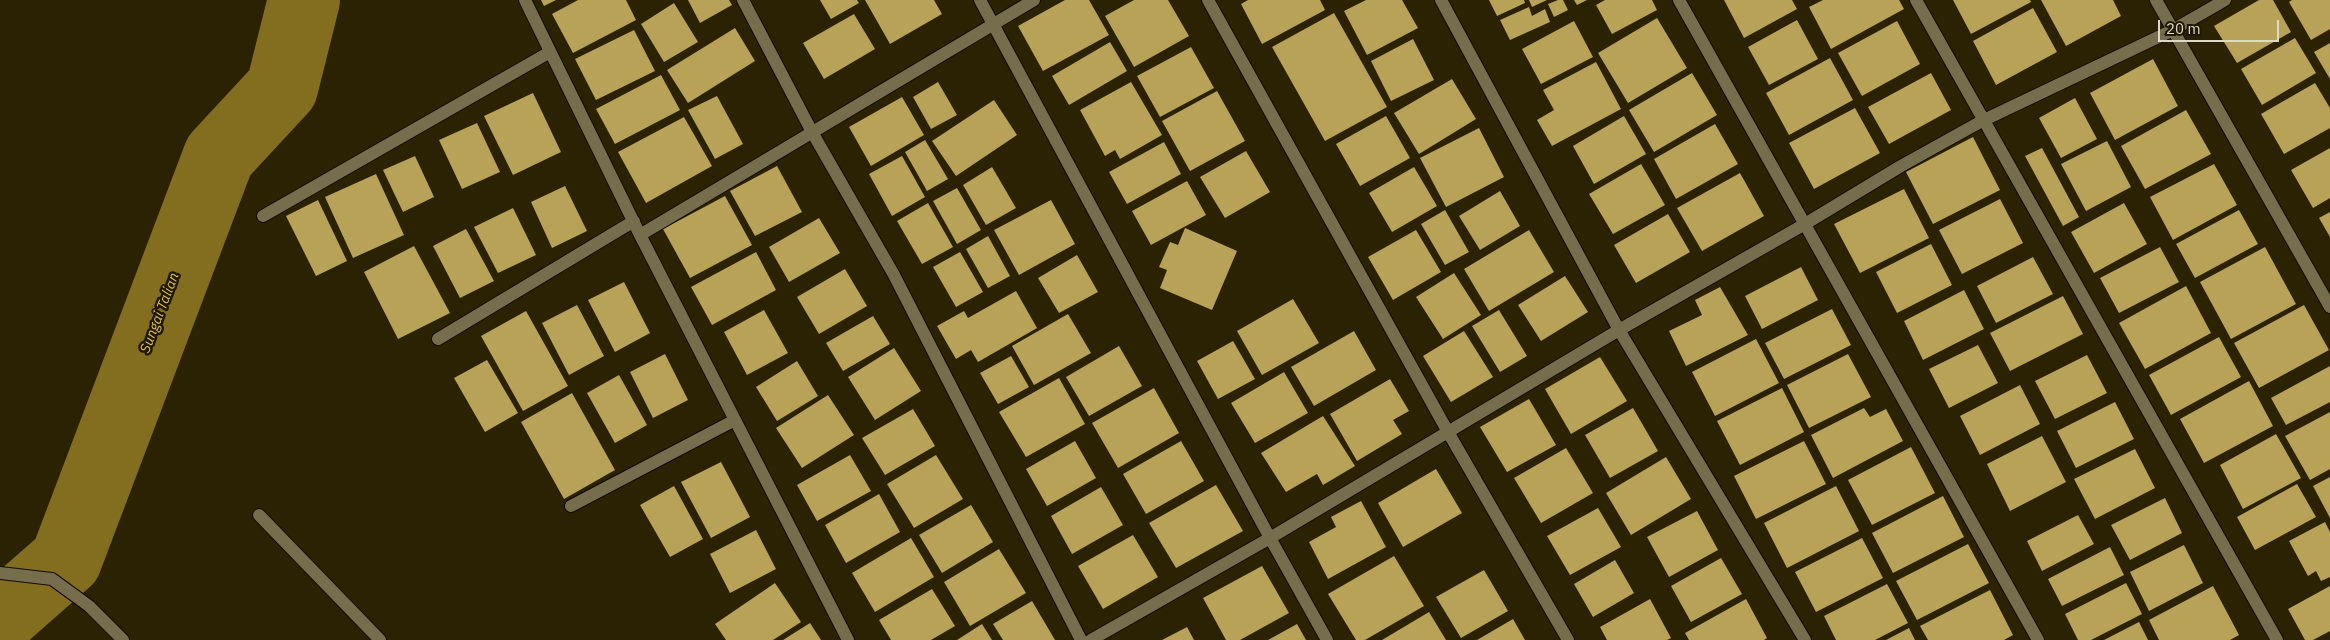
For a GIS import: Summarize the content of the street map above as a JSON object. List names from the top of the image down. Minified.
{"water":["Sungai Talian"],"scale_bar":"20 m"}
